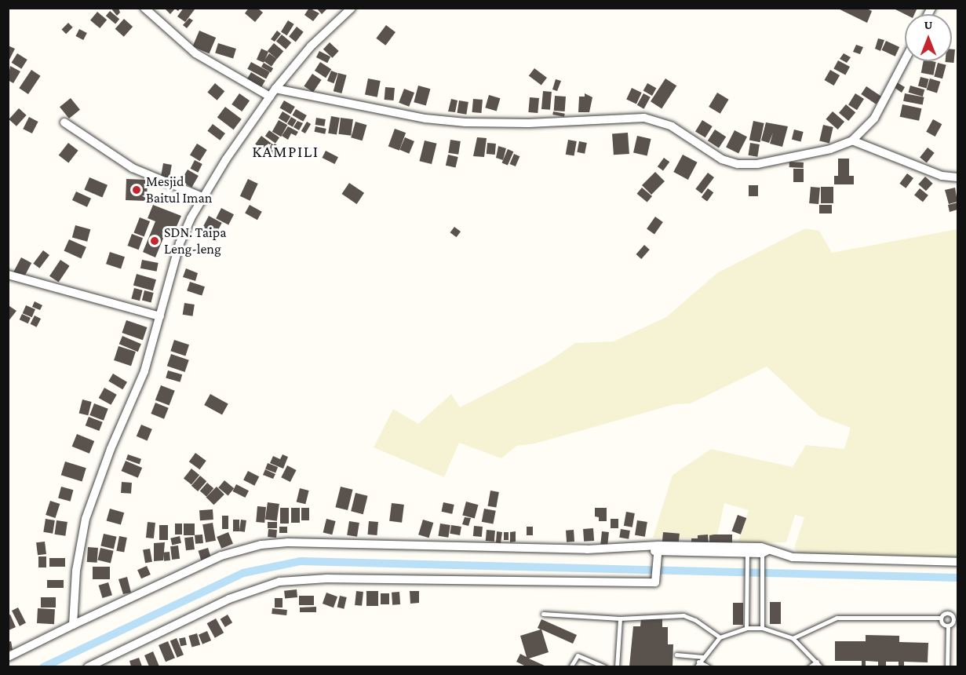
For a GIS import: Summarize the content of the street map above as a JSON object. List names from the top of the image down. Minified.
{"districts":["KAMPILI"],"places":["Mesjid Baitul Iman","SDN. Taipa Leng-leng"],"north":"top"}
